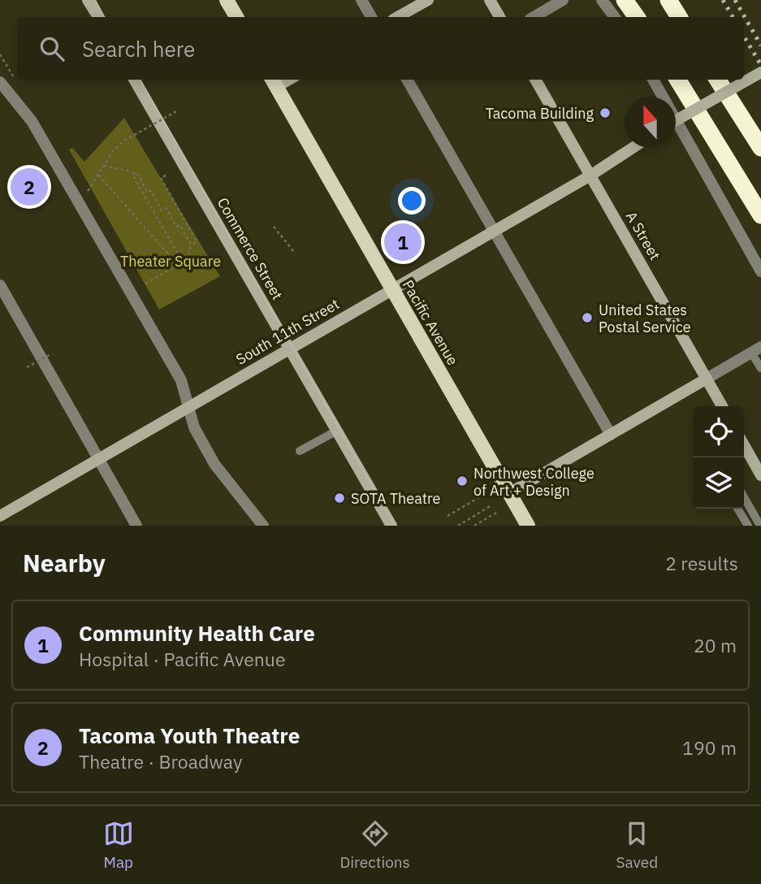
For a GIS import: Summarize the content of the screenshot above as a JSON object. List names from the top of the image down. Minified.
{"streets":{"main road":["A Street","Commerce Street","Pacific Avenue","South 11th Street"]},"crossings":[["A Street","South 11th Street"],["Commerce Street","South 11th Street"],["Pacific Avenue","South 11th Street"]],"parks":["Theater Square"],"places":["Tacoma Building","United States Postal Service","Northwest College of Art + Design","SOTA Theatre"],"north":"top","page":{"search":"Search here","pins":["2","1"],"heading":["Nearby","2 results"],"list":[{"mark":"1","name":"Community Health Care","note":"Hospital · Pacific Avenue","value":"20 m"},{"mark":"2","name":"Tacoma Youth Theatre","note":"Theatre · Broadway","value":"190 m"}],"nav":["Map","Directions","Saved"]}}
